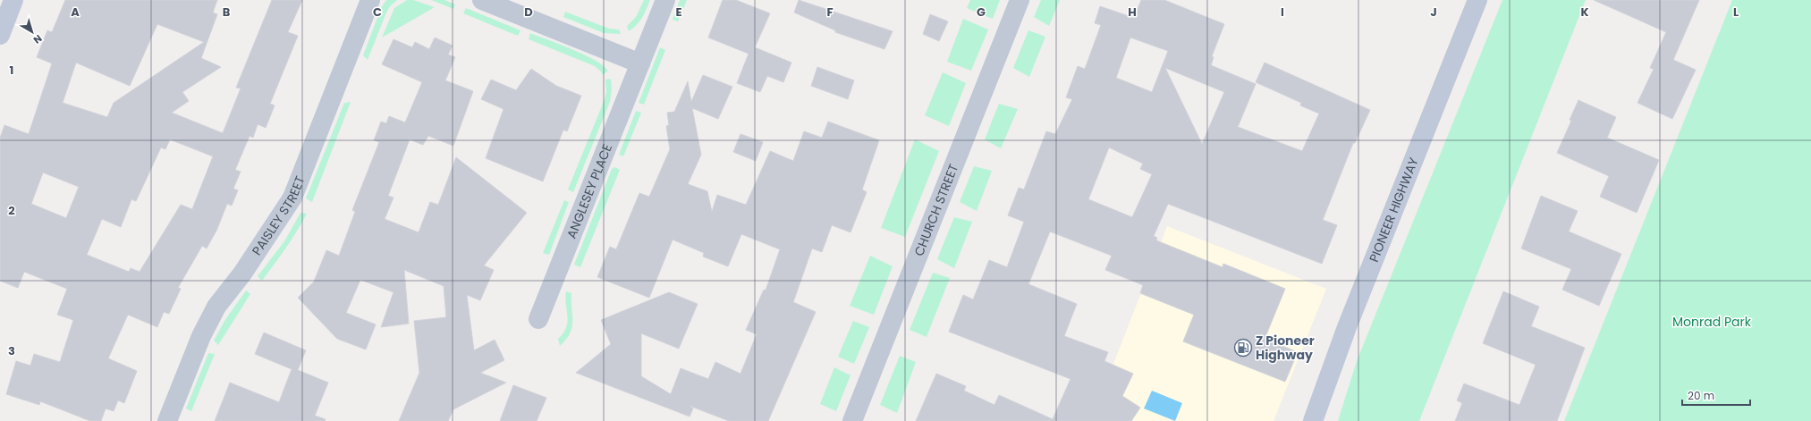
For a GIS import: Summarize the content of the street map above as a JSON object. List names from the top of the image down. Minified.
{"streets":{"main road":["PIONEER HIGHWAY"],"street":["ANGLESEY PLACE","CHURCH STREET","PAISLEY STREET"]},"parks":["Monrad Park"],"places":{"fuel station":["Z Pioneer Highway"]},"scale_bar":"20 m","north":"bottom right","grid":{"columns":["A","B","C","D","E","F","G","H","I","J","K","L"],"rows":["1","2","3"]}}
